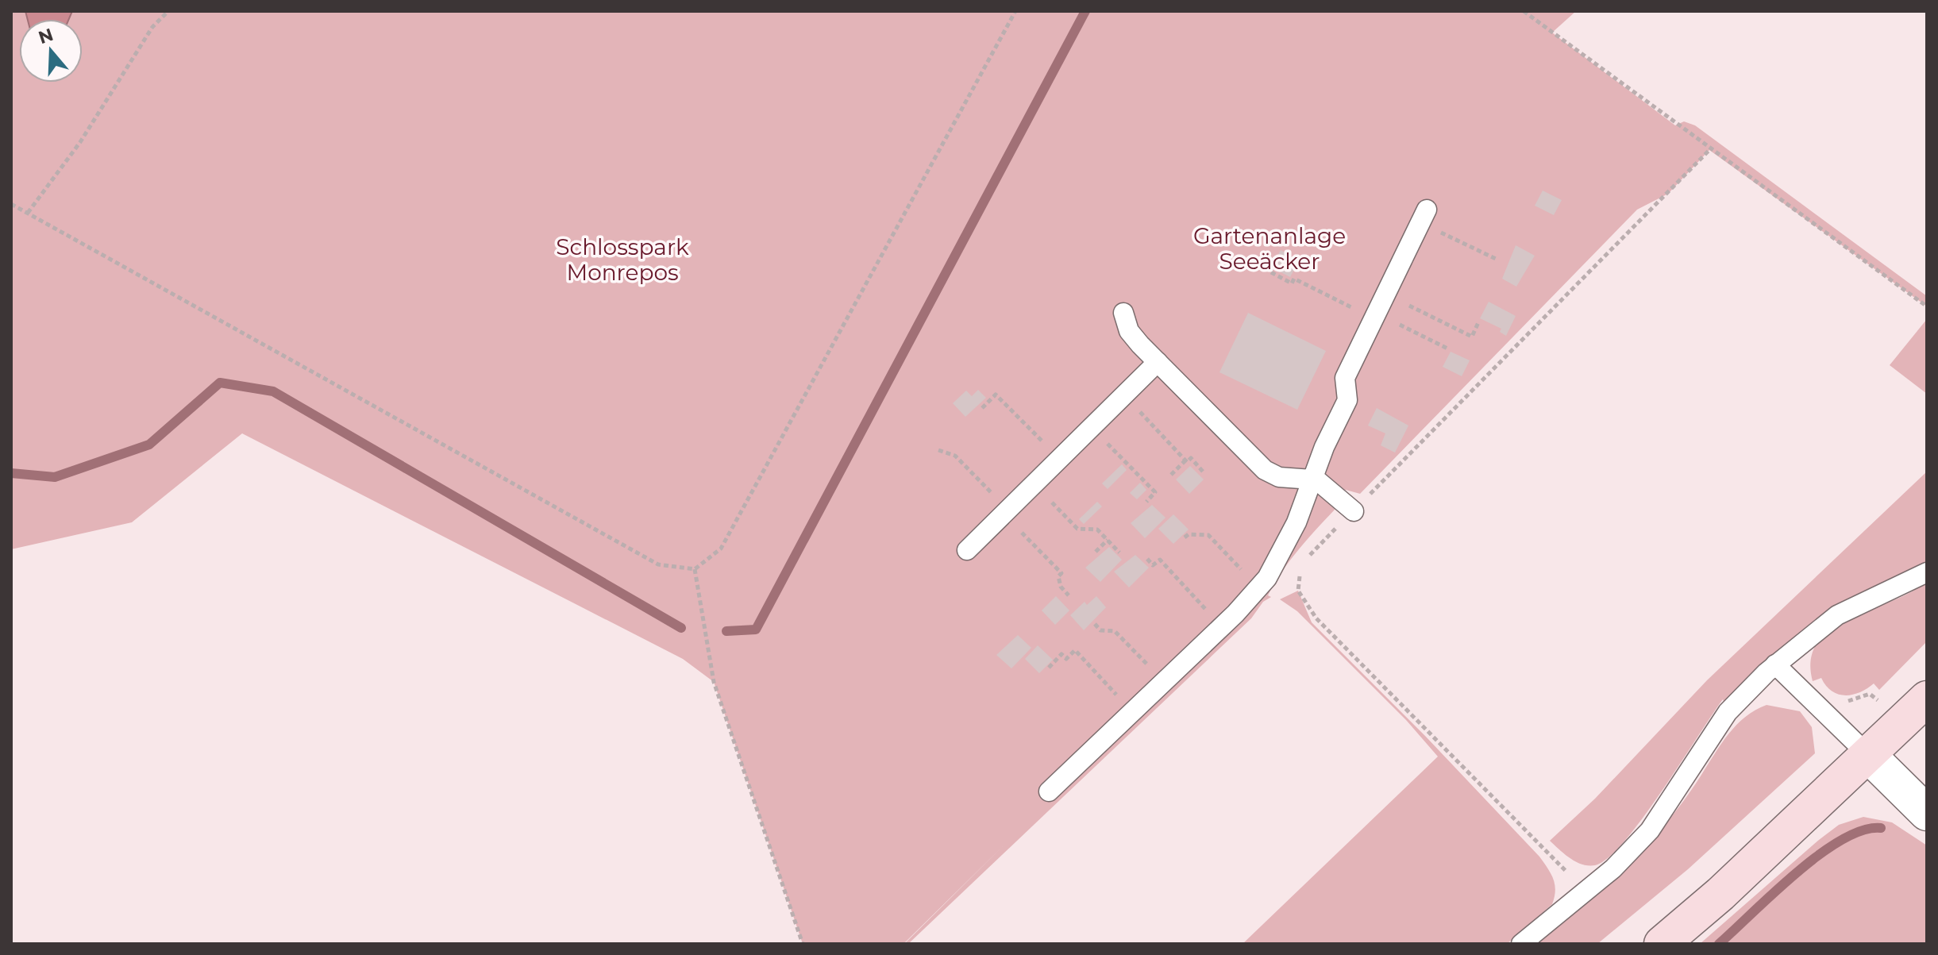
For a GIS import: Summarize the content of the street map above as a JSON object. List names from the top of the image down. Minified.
{"parks":["Gartenanlage Seeäcker","Schlosspark Monrepos"],"north":"top"}
